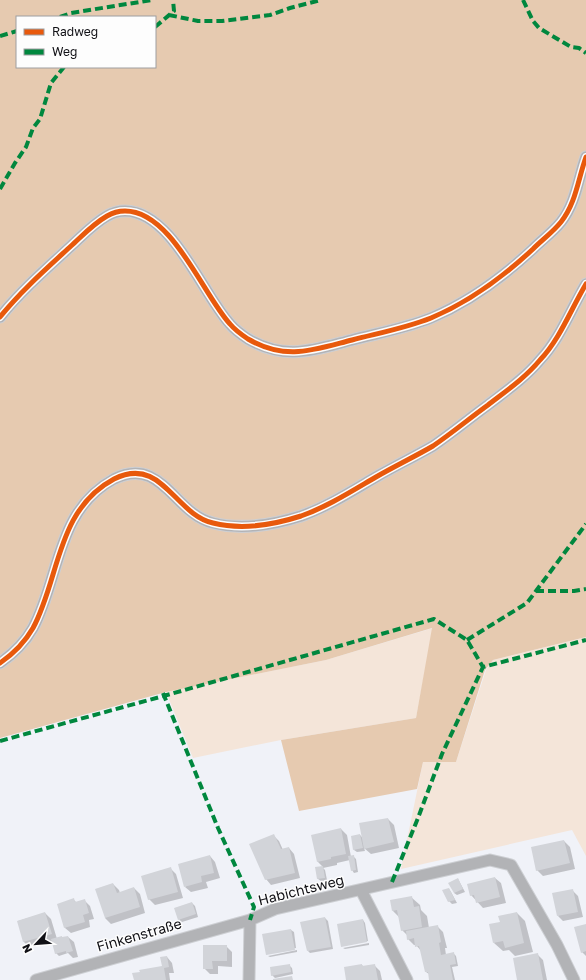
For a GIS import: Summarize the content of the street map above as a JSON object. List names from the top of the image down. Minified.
{"streets":{"street":["Habichtsweg","Finkenstraße"]},"crossings":[["Habichtsweg","Finkenstraße"]],"legend":["Radweg","Weg"],"north":"bottom left"}
